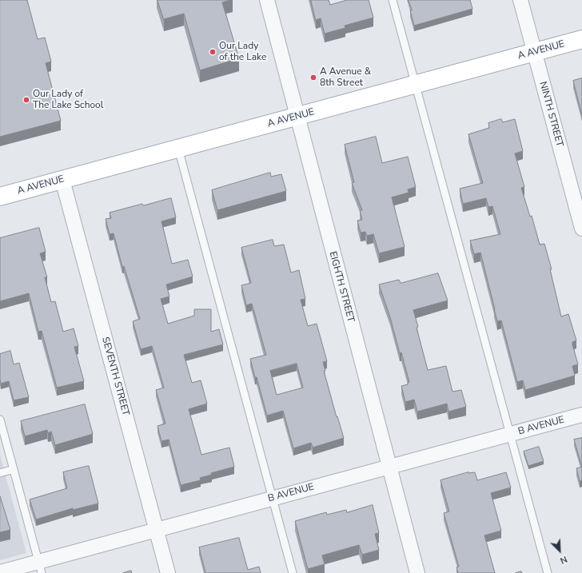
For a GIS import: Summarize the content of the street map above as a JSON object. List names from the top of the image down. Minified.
{"streets":{"main road":["A AVENUE"],"street":["NINTH STREET","EIGHTH STREET","SEVENTH STREET","B AVENUE"]},"crossings":[["A AVENUE","NINTH STREET"],["A AVENUE","EIGHTH STREET"],["A AVENUE","SEVENTH STREET"],["EIGHTH STREET","B AVENUE"],["SEVENTH STREET","B AVENUE"]],"places":["Our Lady of the Lake","A Avenue & 8th Street","Our Lady of The Lake School"],"north":"bottom right"}
